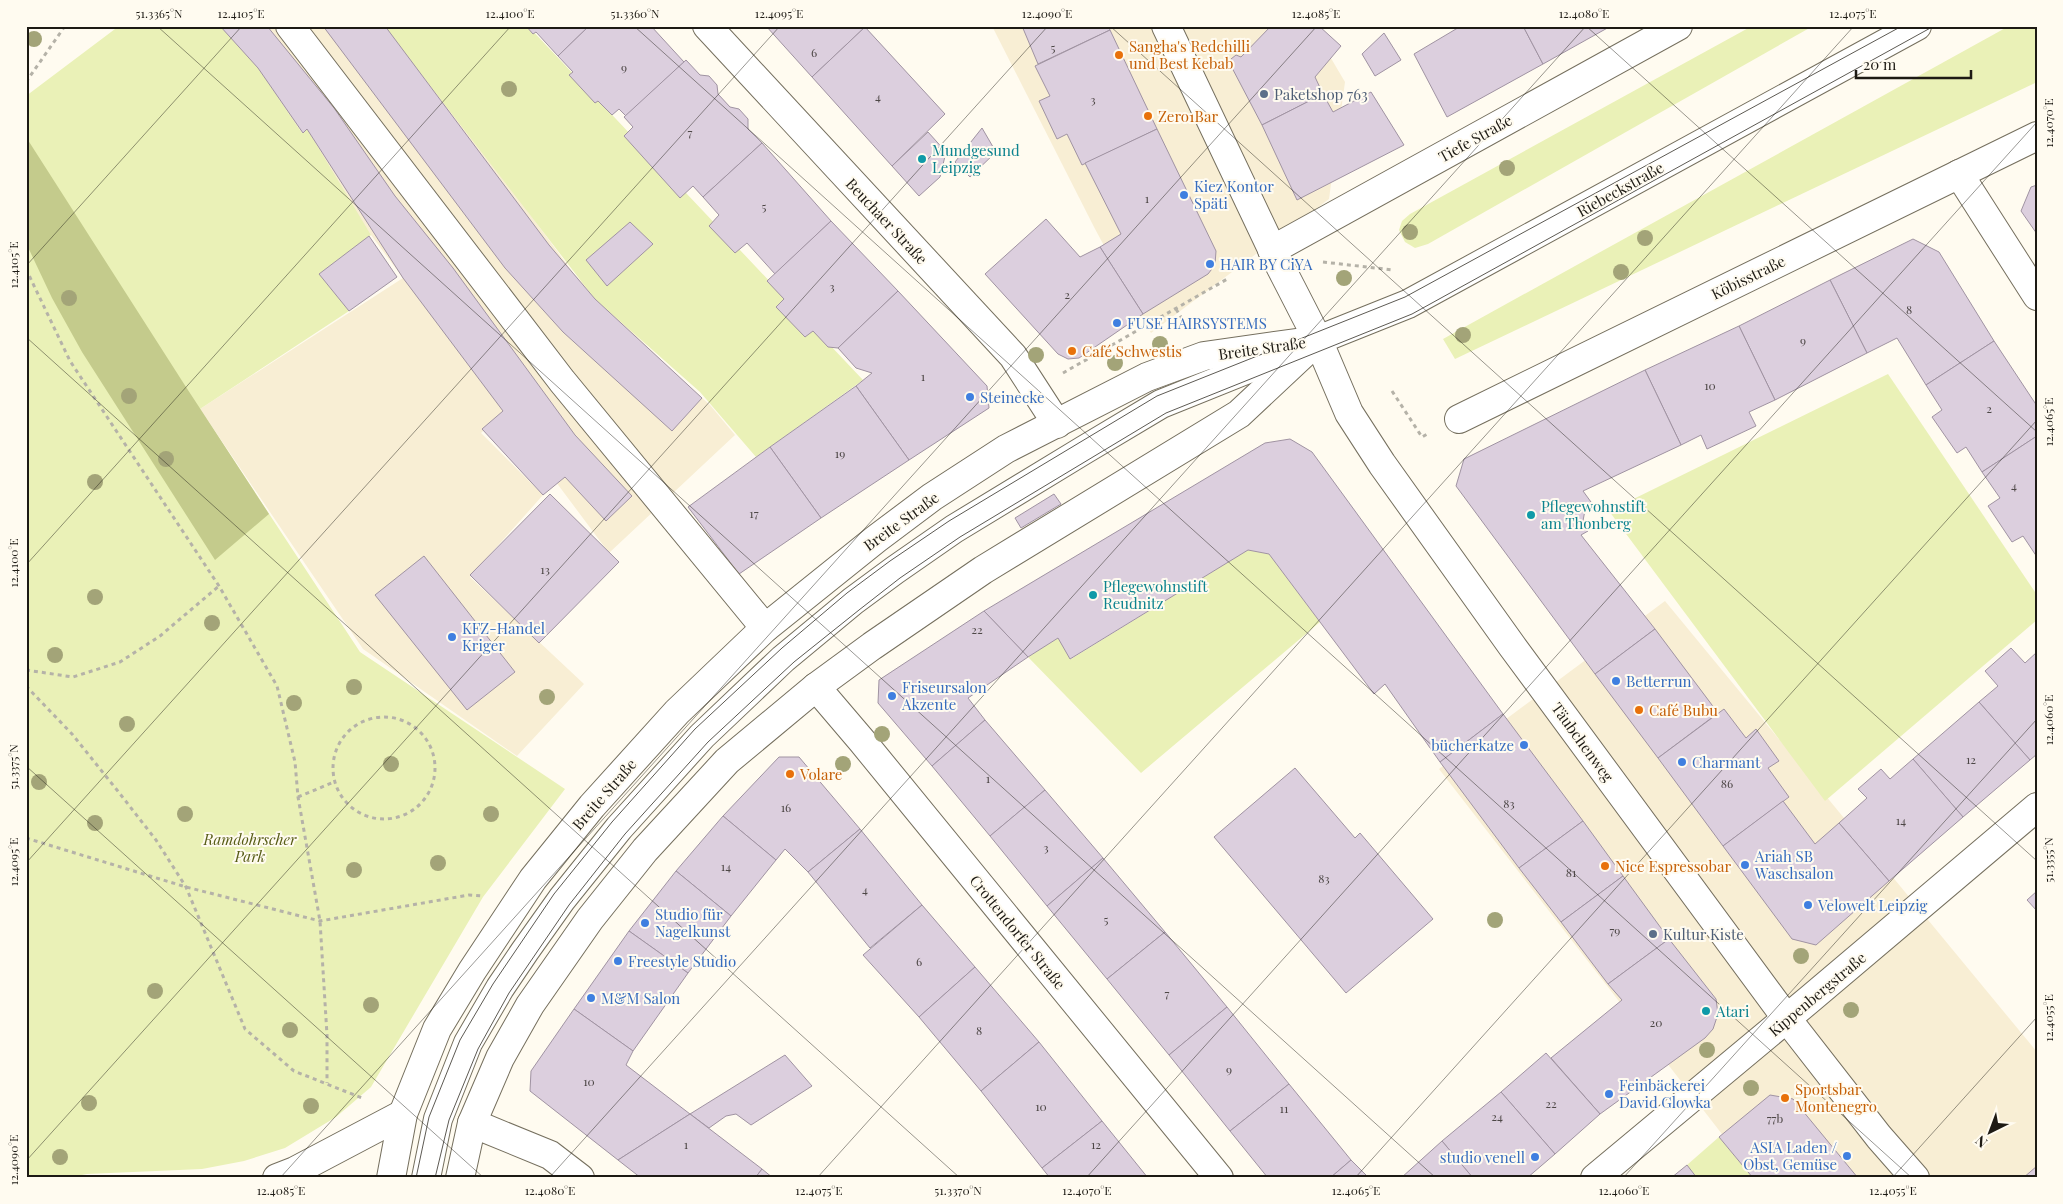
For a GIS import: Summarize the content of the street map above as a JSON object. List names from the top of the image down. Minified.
{"streets":{"street":["Tiefe Straße","Riebeckstraße","Beuchaer Straße","Köbisstraße","Breite Straße","Täubchenweg","Crottendorfer Straße","Kippenbergstraße"]},"crossings":[["Tiefe Straße","Täubchenweg"],["Riebeckstraße","Breite Straße"],["Riebeckstraße","Täubchenweg"],["Beuchaer Straße","Breite Straße"],["Breite Straße","Täubchenweg"],["Breite Straße","Crottendorfer Straße"],["Täubchenweg","Kippenbergstraße"]],"parks":["Ramdohrscher Park"],"places":["Sangha's Redchilli und Best Kebab","Paketshop 763","Zero1Bar","Mundgesund Leipzig","Kiez Kontor Späti","HAIR BY CiYA","FUSE HAIRSYSTEMS","Café Schwestis","Steinecke","Pflegewohnstift am Thonberg","Pflegewohnstift Reudnitz","KFZ-Handel Kriger","Betterrun","Friseursalon Akzente","Café Bubu","bücherkatze","Charmant","Volare","Ariah SB Waschsalon","Nice Espressobar","Velowelt Leipzig","Studio für Nagelkunst","Kultur Kiste","Freestyle Studio","M&M Salon","Atari","Feinbäckerei David Glowka","Sportsbar Montenegro","ASIA Laden / Obst, Gemüse","studio venell"],"house_numbers":["5","6","9","4","3","7","1","5","3","2","8","9","1","10","2","19","4","17","13","22","12","1","86","83","16","14","3","14","81","83","4","5","79","6","7","20","8","9","10","22","10","11","24","77b","1","12"],"scale_bar":"20 m","north":"bottom left","coordinates":["51.3365°N","12.4105°E","12.4100°E","51.3360°N","12.4095°E","12.4090°E","12.4085°E","12.4080°E","12.4075°E","12.4070°E","12.4065°E","12.4060°E","51.3375°N","51.3355°N","12.4055°E","51.3370°N"]}
